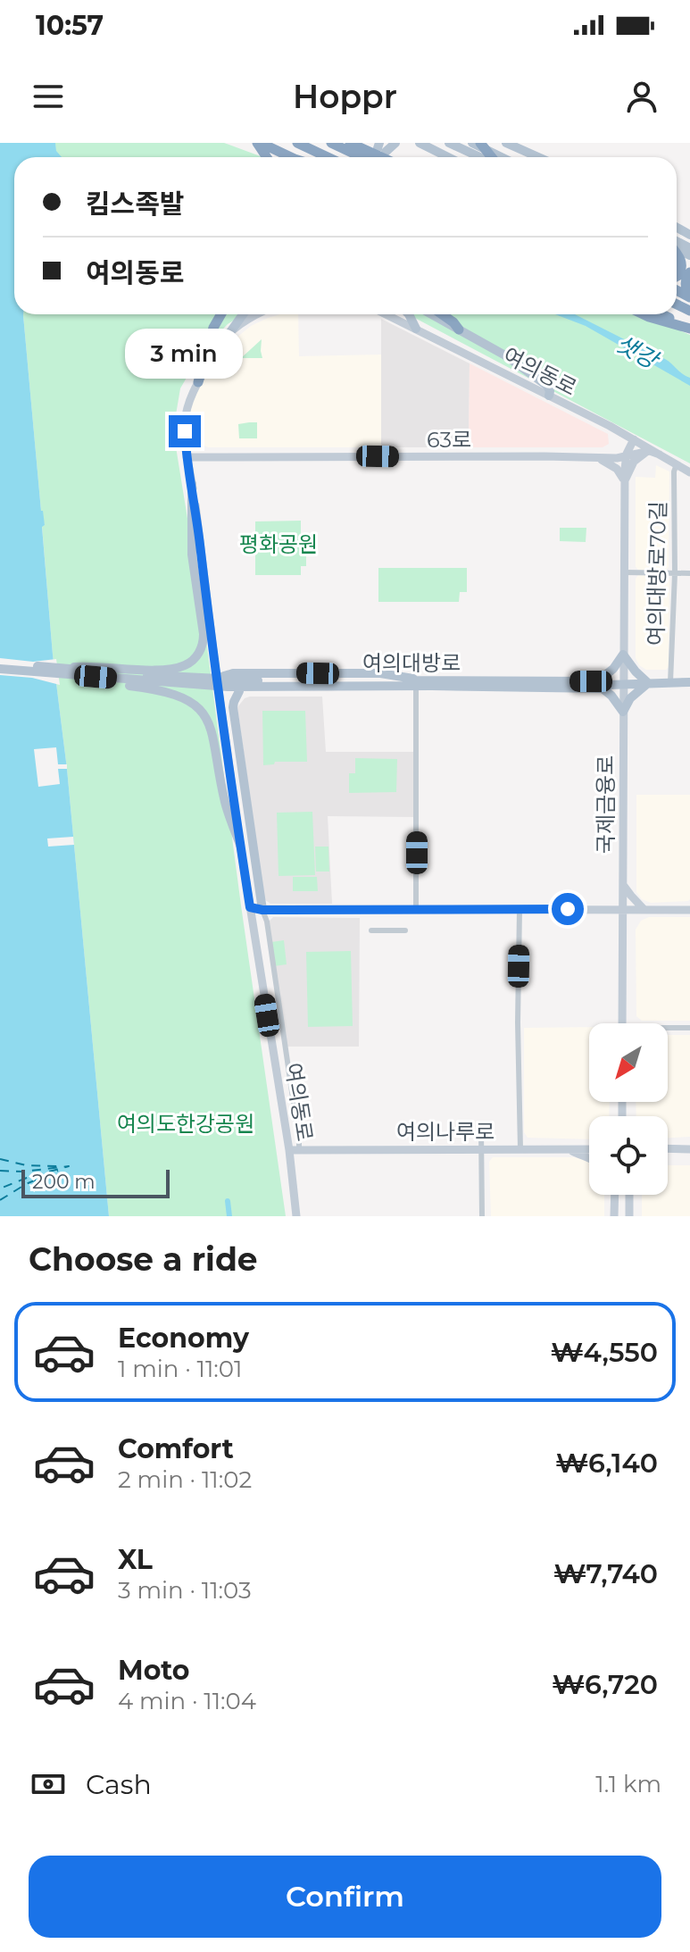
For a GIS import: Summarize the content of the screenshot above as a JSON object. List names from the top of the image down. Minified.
{"streets":{"main road":["여의대방로"],"street":["여의동로","63로","여의대방로70길","국제금융로","여의나루로"]},"crossings":[["여의동로","63로"],["여의동로","여의대방로70길"],["여의동로","국제금융로"],["여의동로","여의나루로"],["63로","국제금융로"],["여의대방로70길","여의대방로"],["여의대방로","국제금융로"]],"water":["샛강"],"parks":["평화공원","여의도한강공원"],"scale_bar":"200 m","north":"bottom left","page":{"status":"10:57","header":"Hoppr","banner":["킴스족발","여의동로"],"bubble":"3 min","scale":"200 m","heading":"Choose a ride","list":[{"name":"Economy","note":"1 min · 11:01","value":"₩4,550"},{"name":"Comfort","note":"2 min · 11:02","value":"₩6,140"},{"name":"XL","note":"3 min · 11:03","value":"₩7,740"},{"name":"Moto","note":"4 min · 11:04","value":"₩6,720"}],"pay":["Cash","1.1 km"],"buttons":"Confirm"}}
